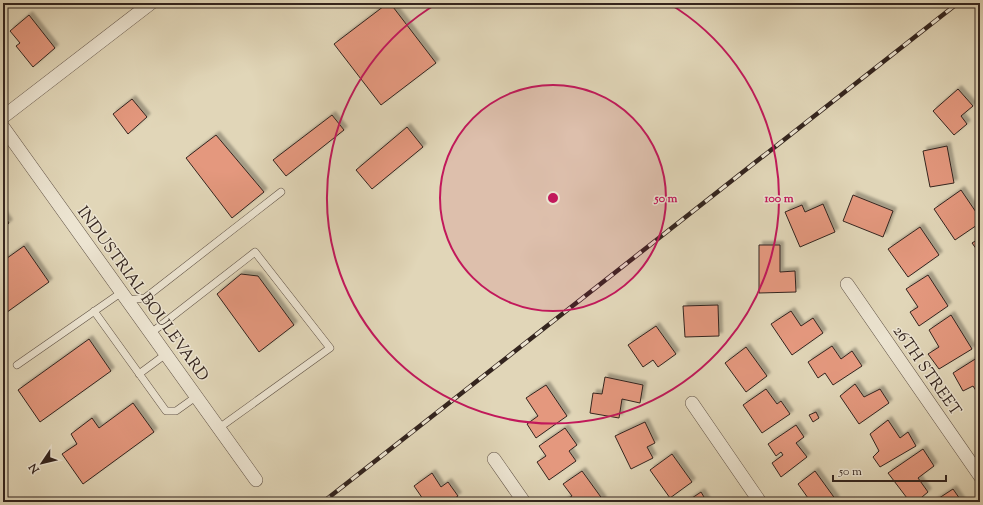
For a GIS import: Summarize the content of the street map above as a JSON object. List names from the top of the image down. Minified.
{"streets":{"street":["INDUSTRIAL BOULEVARD","26TH STREET"]},"scale_bar":"50 m","north":"bottom left","rings":["50 m","100 m"]}
